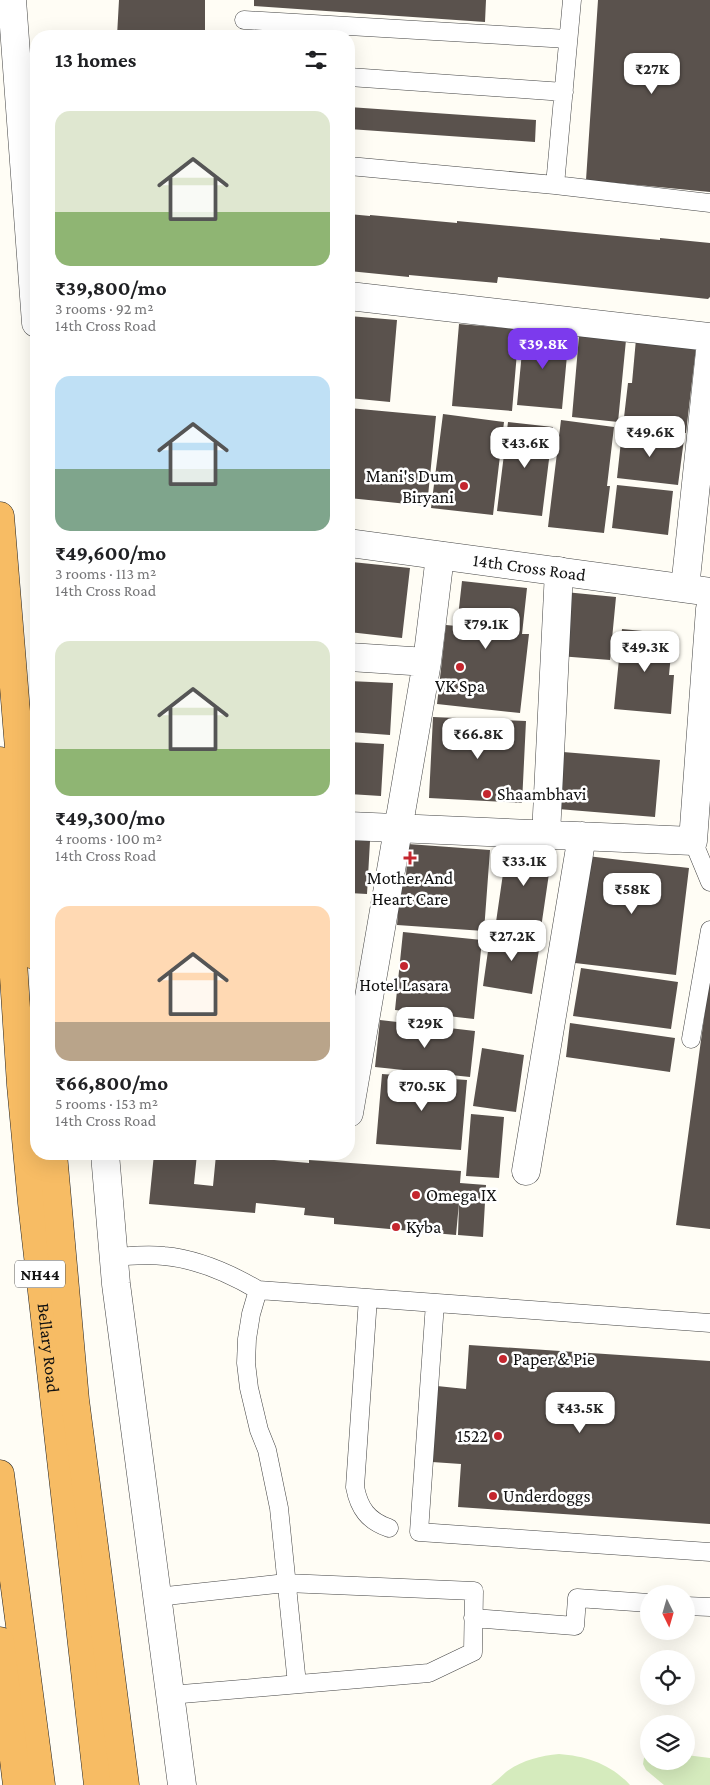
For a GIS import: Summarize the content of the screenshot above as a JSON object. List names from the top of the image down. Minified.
{"streets":{"highway":["NH44","Bellary Road"],"street":["14th Cross Road"]},"places":{"other":["Mani's Dum Biryani","VK Spa","Shaambhavi","Hotel Lasara","Omega IX","Kyba","Paper & Pie","1522","Underdoggs"],"health":["Mother And Heart Care"]},"north":"bottom","page":{"heading":"13 homes","price":["₹27K","₹39.8K","₹49.6K","₹43.6K","₹79.1K","₹49.3K","₹66.8K","₹33.1K","₹58K","₹27.2K","₹29K","₹70.5K","₹43.5K"],"list":[{"name":"₹39,800/mo","note":"3 rooms · 92 m² · 14th Cross Road"},{"name":"₹49,600/mo","note":"3 rooms · 113 m² · 14th Cross Road"},{"name":"₹49,300/mo","note":"4 rooms · 100 m² · 14th Cross Road"},{"name":"₹66,800/mo","note":"5 rooms · 153 m² · 14th Cross Road"}]}}
